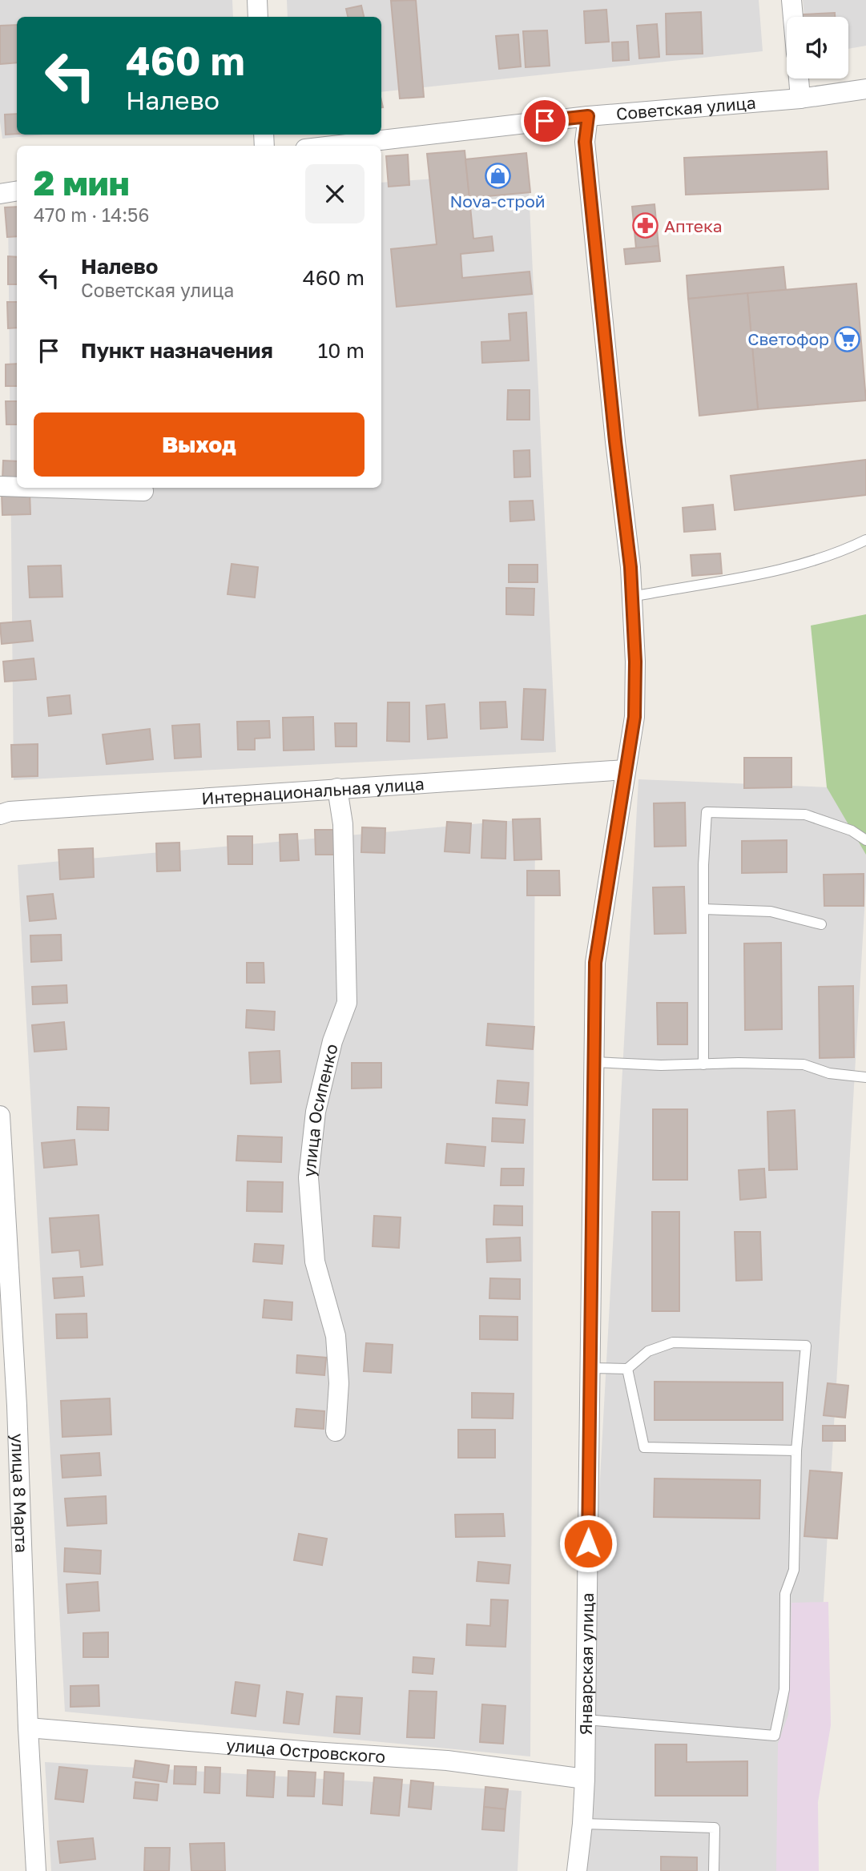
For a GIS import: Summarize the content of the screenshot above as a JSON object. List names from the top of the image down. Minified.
{"streets":{"street":["Советская улица","Интернациональная улица","улица Осипенко","улица 8 Марта","Январская улица","улица Островского"]},"crossings":[["Советская улица","Январская улица"],["Интернациональная улица","улица Осипенко"],["Интернациональная улица","Январская улица"],["улица 8 Марта","улица Островского"],["Январская улица","улица Островского"]],"places":{"shop":["Nova-строй"],"pharmacy":["Аптека"],"supermarket":["Светофор"]},"page":{"turn":["460 m","Налево"],"heading":["2 мин","470 m · 14:56"],"list":[{"name":"Налево","note":"Советская улица","value":"460 m"},{"name":"Пункт назначения","value":"10 m"}],"buttons":"Выход"}}
